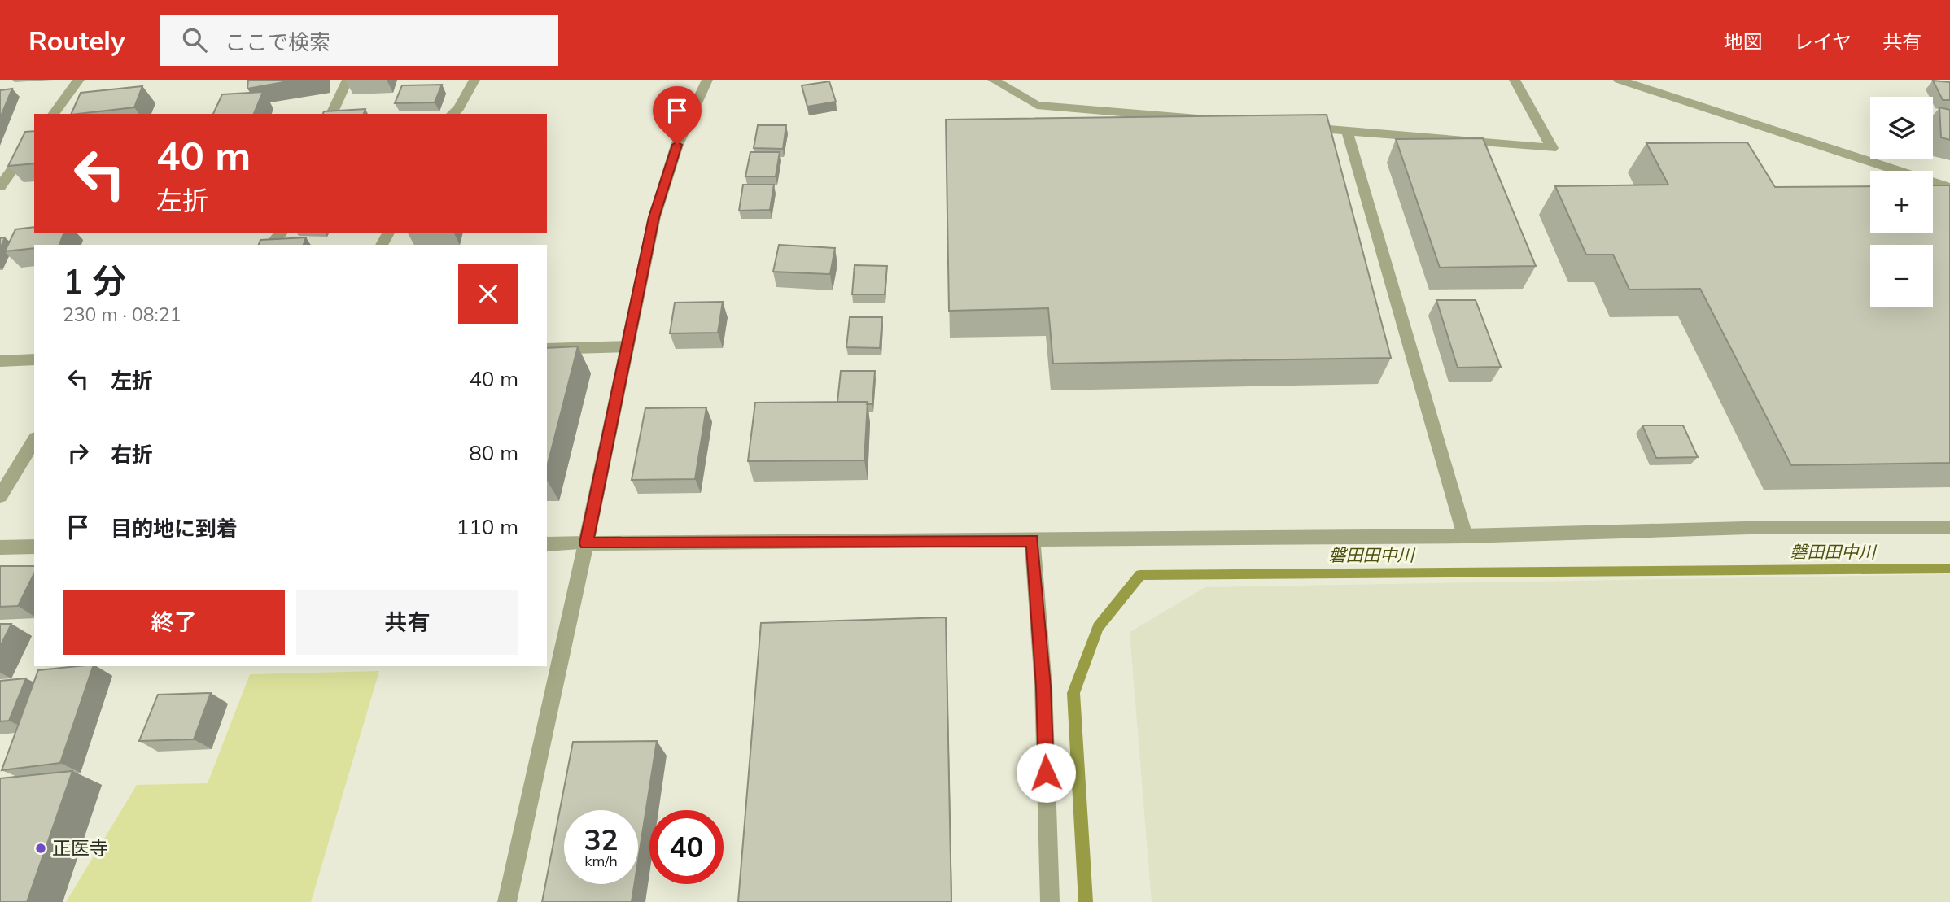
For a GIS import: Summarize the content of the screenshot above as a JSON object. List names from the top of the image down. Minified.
{"water":["磐田田中川"],"places":["正医寺"],"page":{"header":"Routely","search":"ここで検索","nav":["地図","レイヤ","共有"],"map_buttons":["+","−"],"turn":["40 m","左折"],"heading":["1 分","230 m · 08:21"],"list":[{"name":"左折","value":"40 m"},{"name":"右折","value":"80 m"},{"name":"目的地に到着","value":"110 m"}],"buttons":["終了","共有"],"speed":"32 km/h","limit":"40"}}
